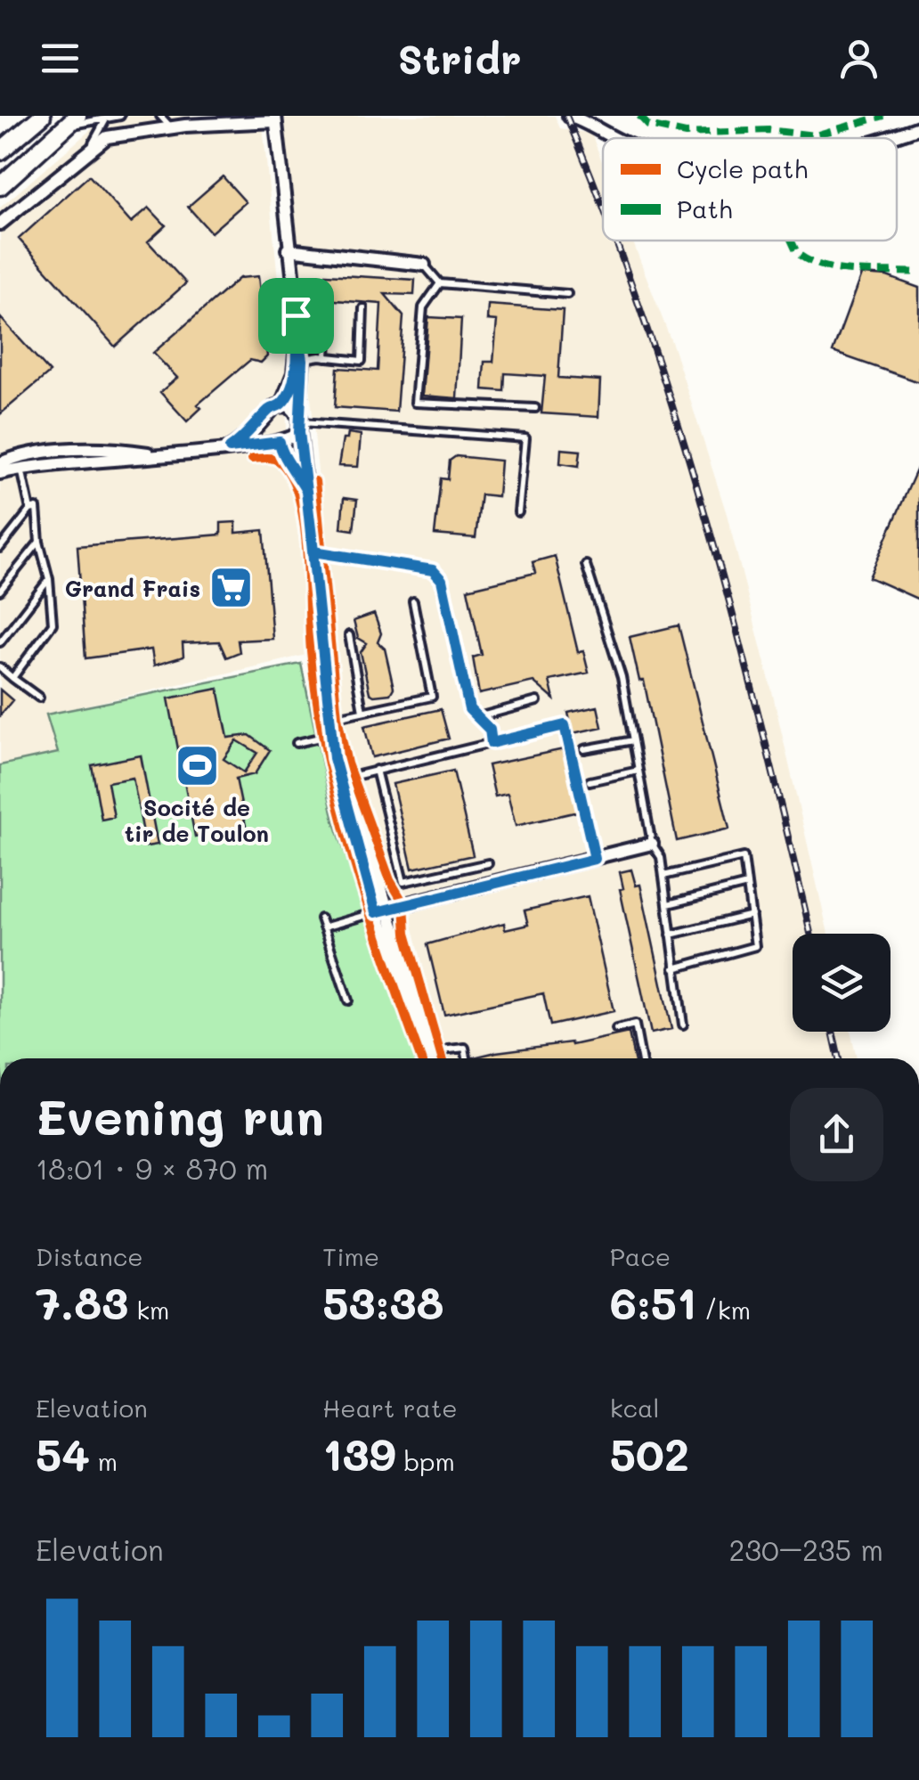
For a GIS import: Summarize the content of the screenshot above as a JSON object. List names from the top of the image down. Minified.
{"places":{"supermarket":["Grand Frais"],"sports":["Socité de tir de Toulon"]},"legend":["Cycle path","Path"],"page":{"header":"Stridr","heading":["Evening run","18:01 · 9 × 870 m"],"stats":[["Distance","7.83 km"],["Time","53:38"],["Pace","6:51 /km"],["Elevation","54 m"],["Heart rate","139 bpm"],["kcal","502"]],"chart":["Elevation","230–235 m"]}}
